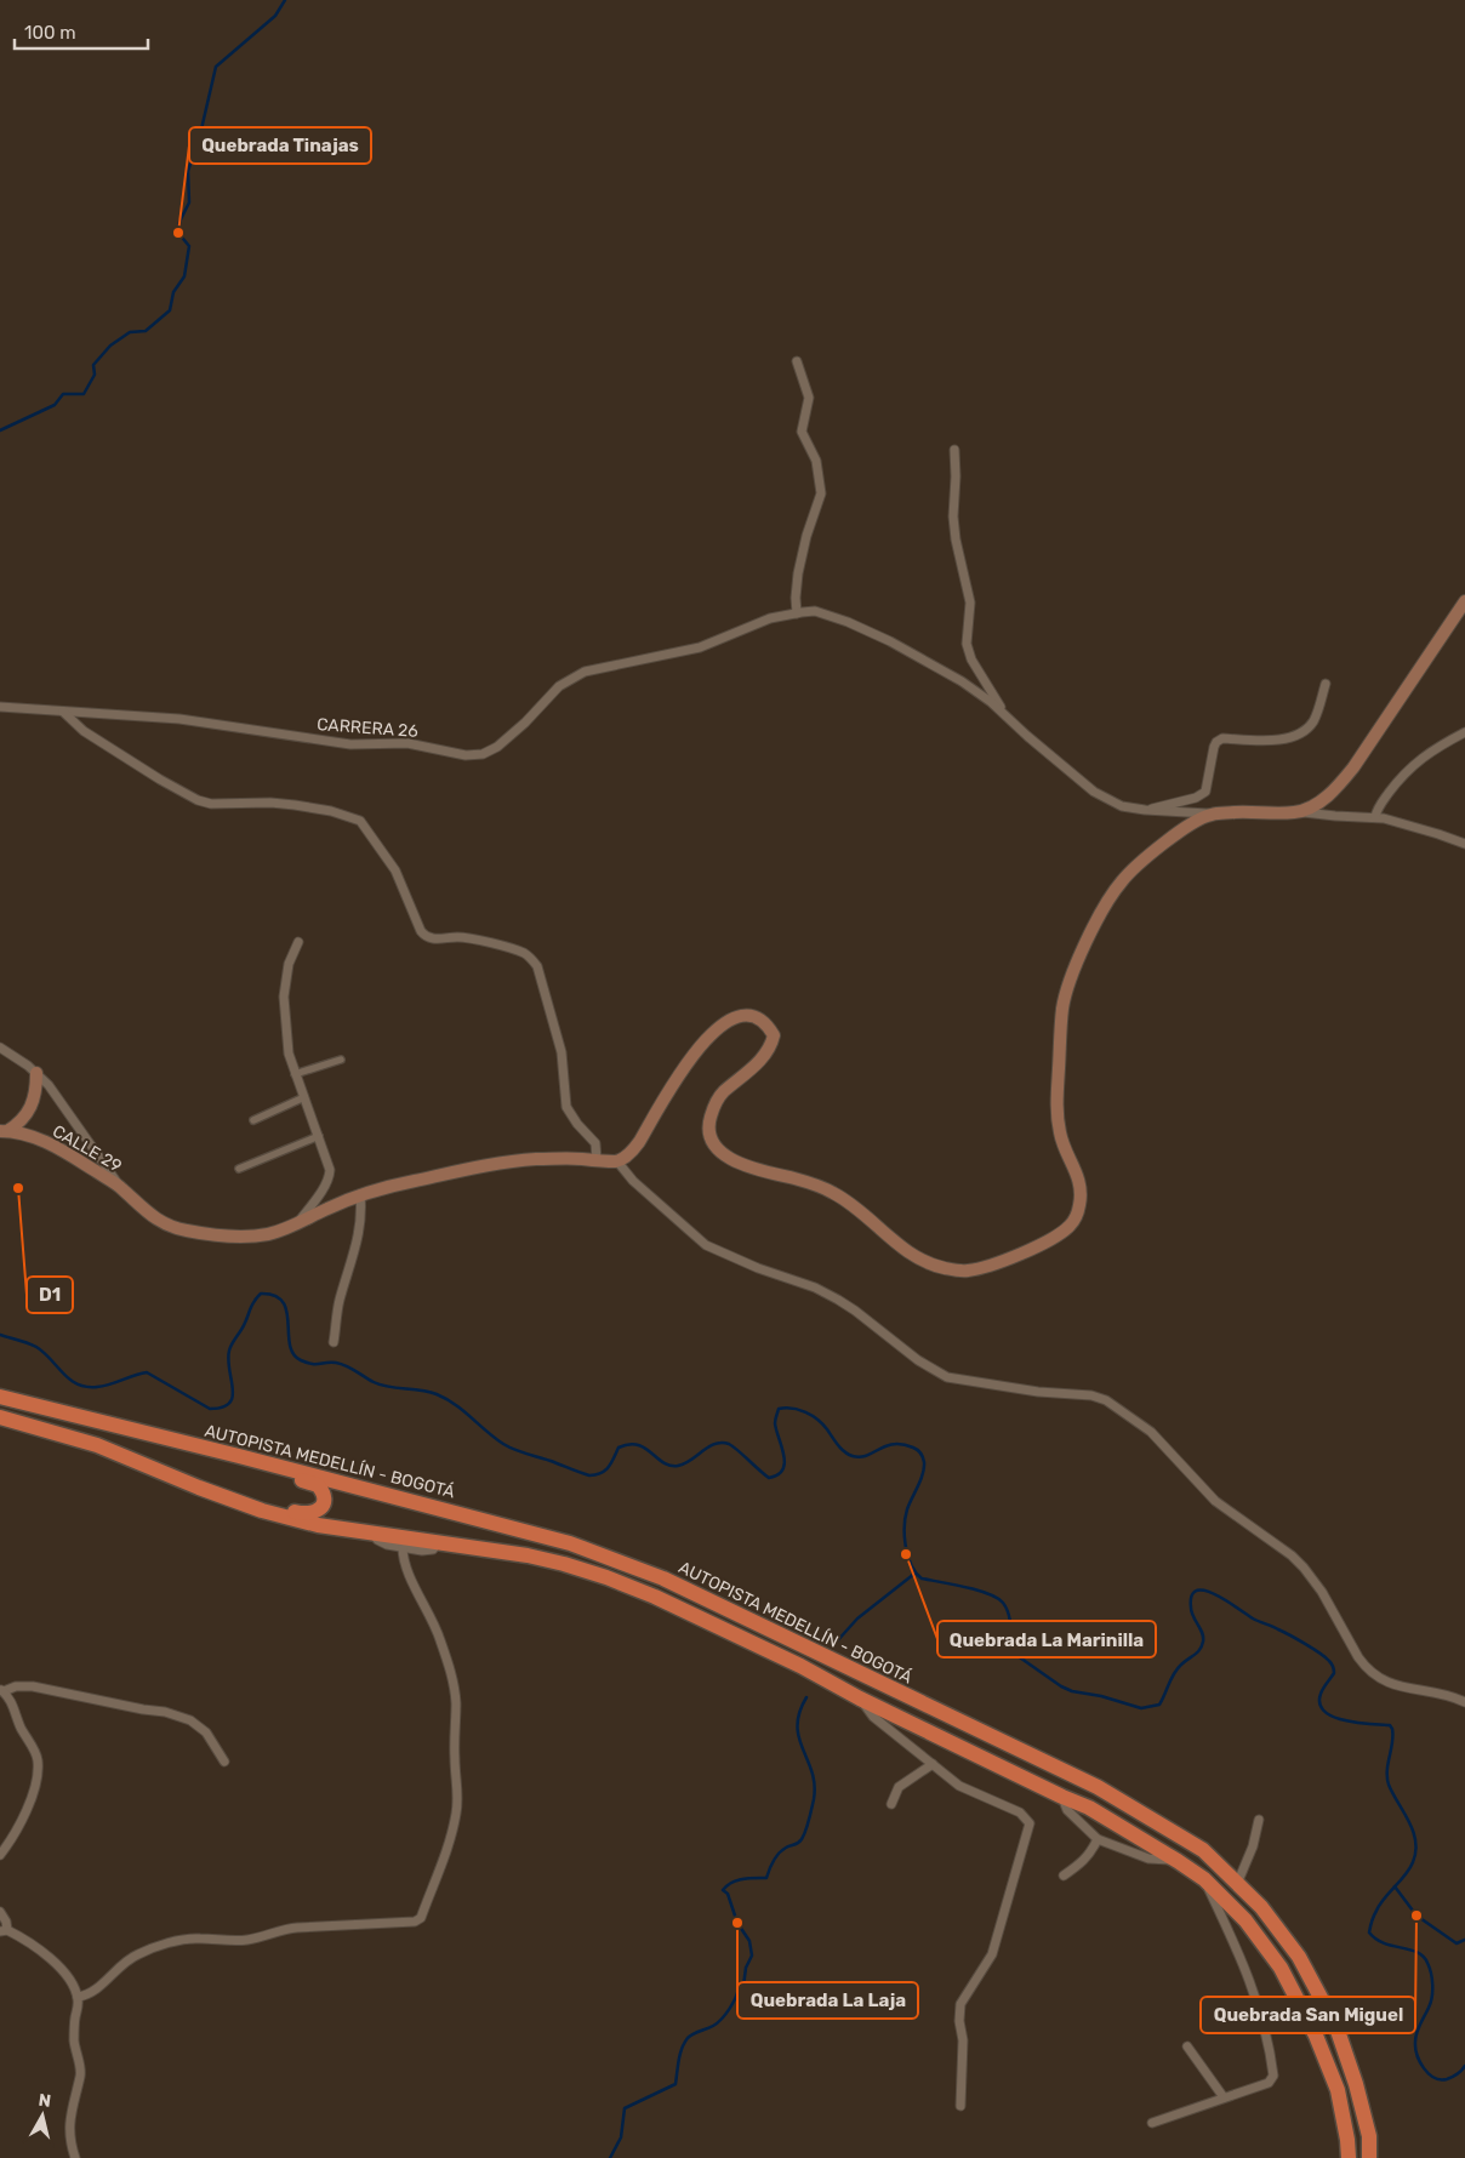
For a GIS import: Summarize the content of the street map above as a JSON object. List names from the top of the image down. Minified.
{"streets":{"highway":["AUTOPISTA MEDELLÍN - BOGOTÁ"],"main road":["CALLE 29"],"street":["CARRERA 26"]},"places":["Quebrada Tinajas","D1","Quebrada La Marinilla","Quebrada San Miguel","Quebrada La Laja"],"scale_bar":"100 m","north":"top"}
